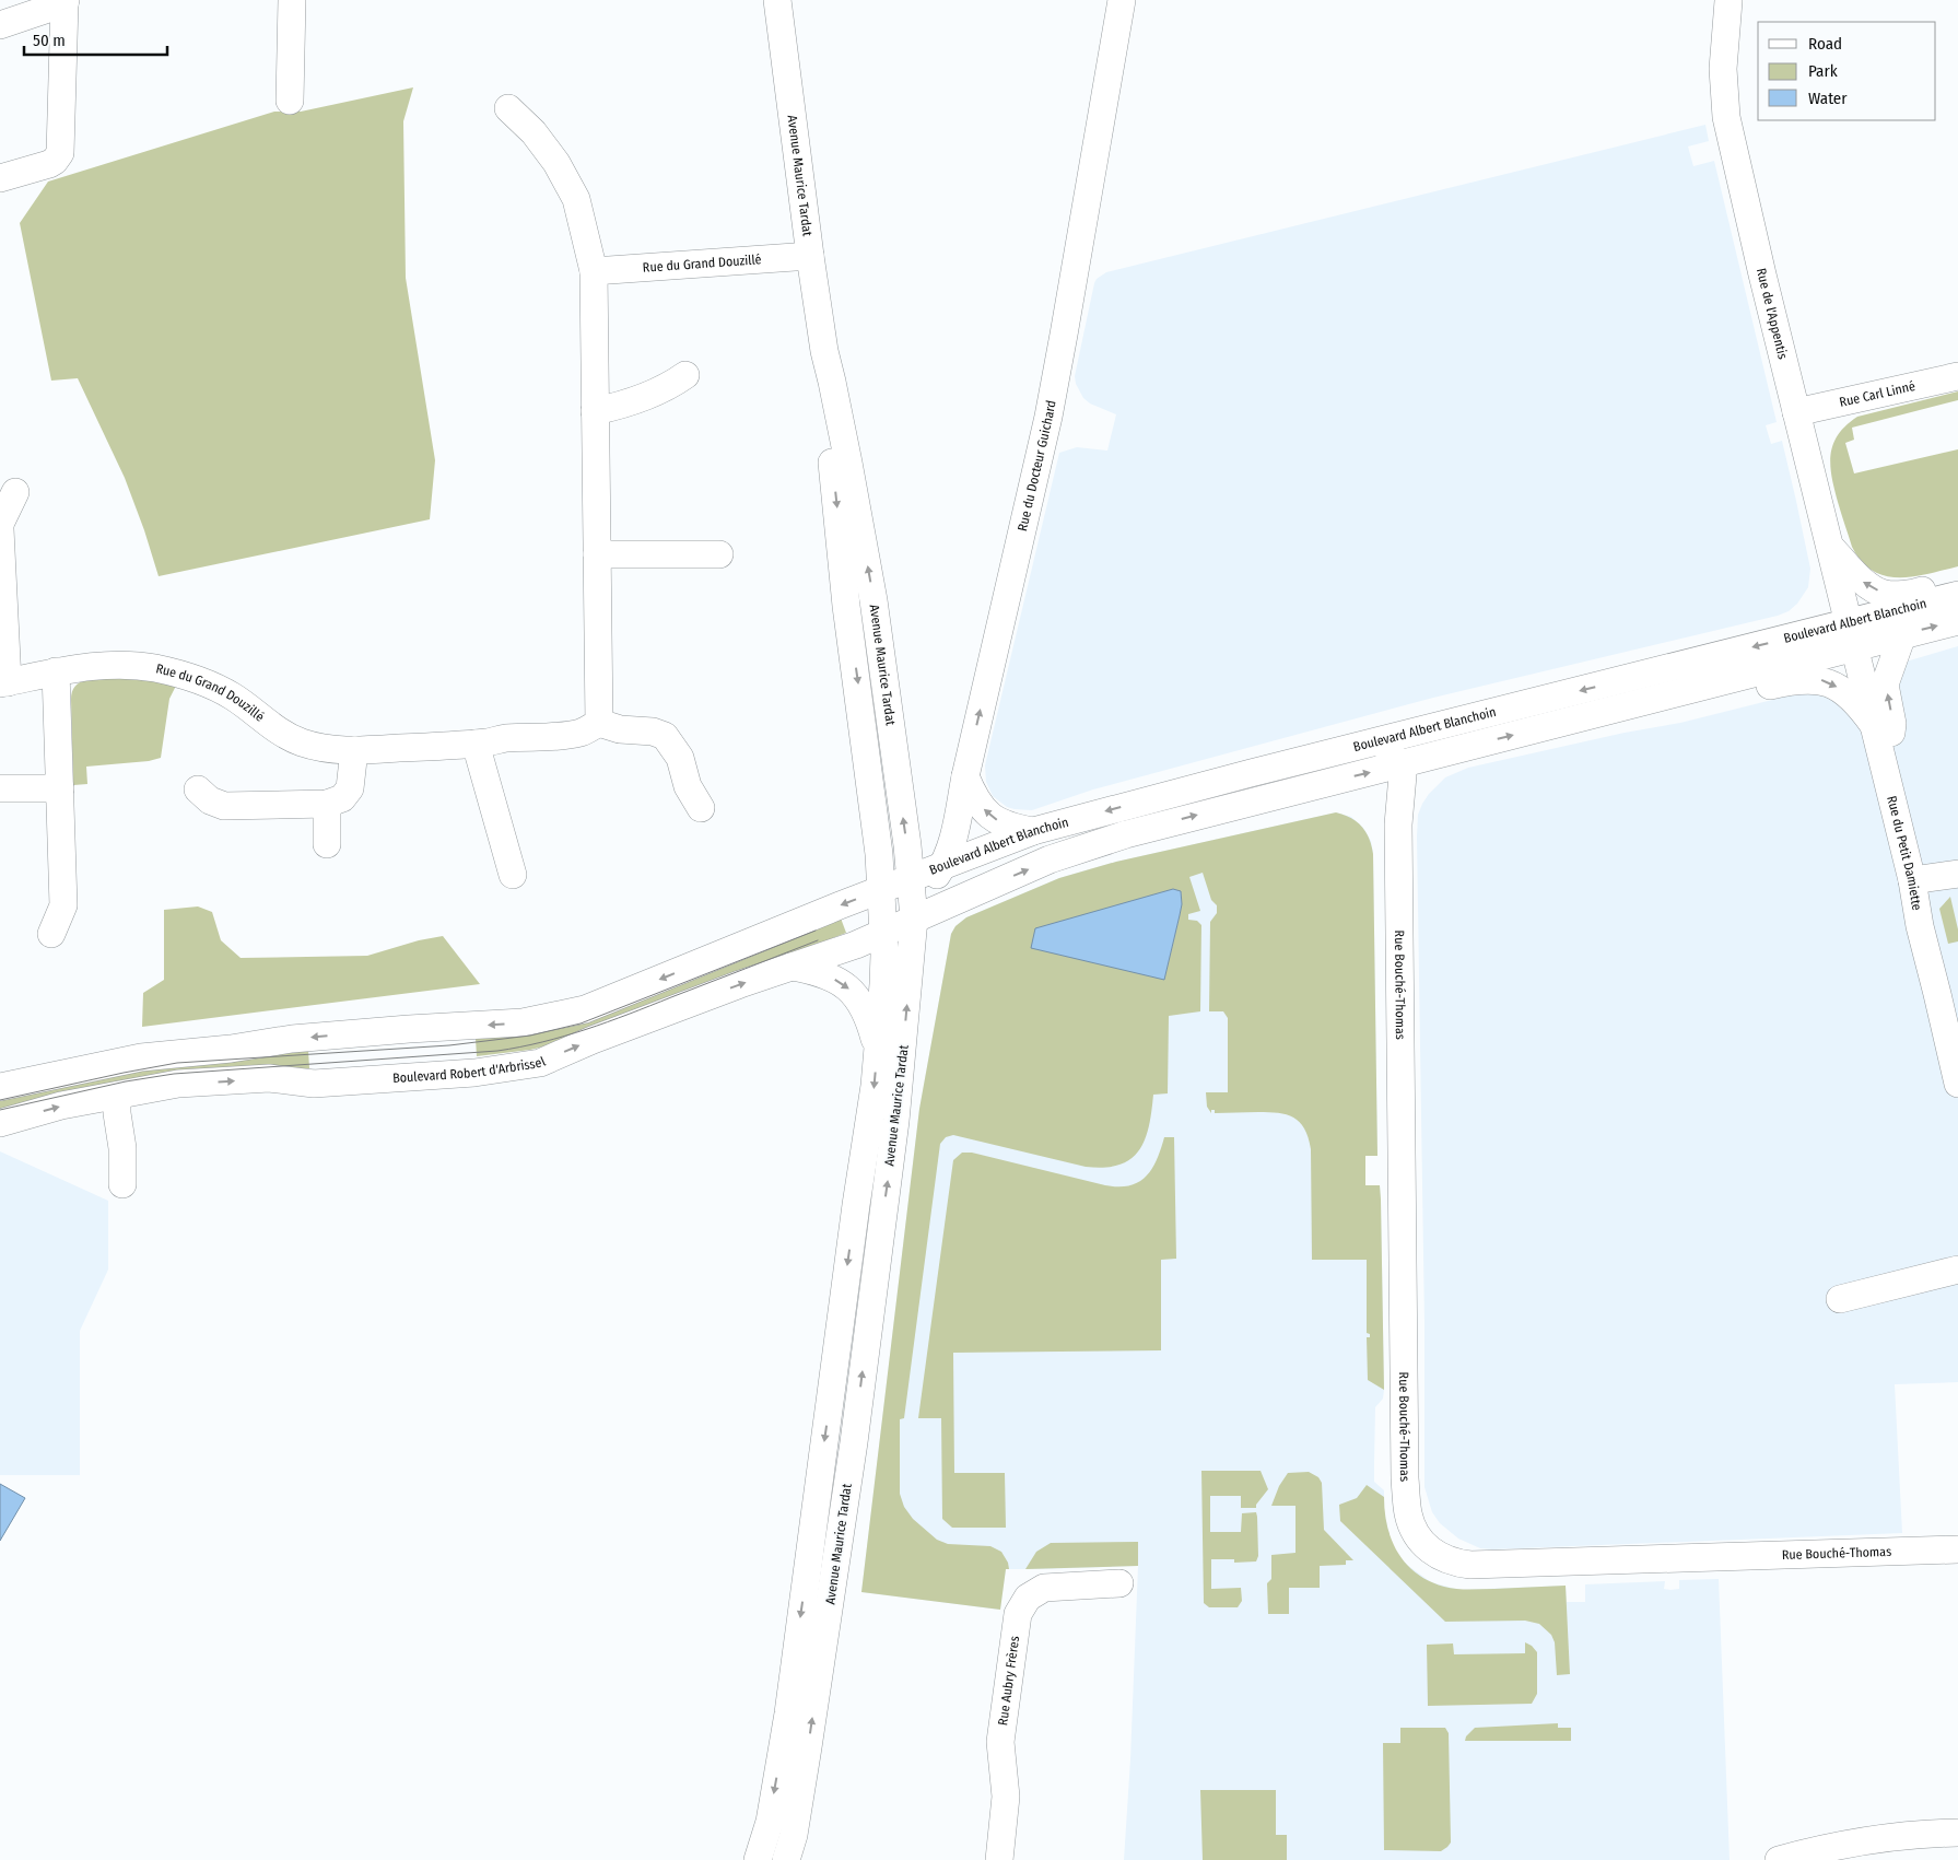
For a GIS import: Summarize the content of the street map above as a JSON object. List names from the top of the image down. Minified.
{"streets":{"street":["Avenue Maurice Tardat","Rue du Grand Douzillé","Rue de l'Appentis","Rue Carl Linné","Rue du Docteur Guichard","Boulevard Albert Blanchoin","Rue du Petit Damiette","Rue Bouché-Thomas","Boulevard Robert d'Arbrissel","Rue Aubry Frères"]},"crossings":[["Avenue Maurice Tardat","Rue du Grand Douzillé"],["Avenue Maurice Tardat","Rue du Docteur Guichard"],["Avenue Maurice Tardat","Boulevard Albert Blanchoin"],["Avenue Maurice Tardat","Boulevard Robert d'Arbrissel"],["Rue de l'Appentis","Rue Carl Linné"],["Rue de l'Appentis","Boulevard Albert Blanchoin"],["Rue de l'Appentis","Rue du Petit Damiette"],["Rue du Docteur Guichard","Boulevard Albert Blanchoin"],["Rue du Docteur Guichard","Boulevard Robert d'Arbrissel"],["Boulevard Albert Blanchoin","Rue du Petit Damiette"],["Boulevard Albert Blanchoin","Rue Bouché-Thomas"],["Boulevard Albert Blanchoin","Boulevard Robert d'Arbrissel"]],"one_way":["Rue du Docteur Guichard"],"legend":["Road","Park","Water"],"scale_bar":"50 m"}
